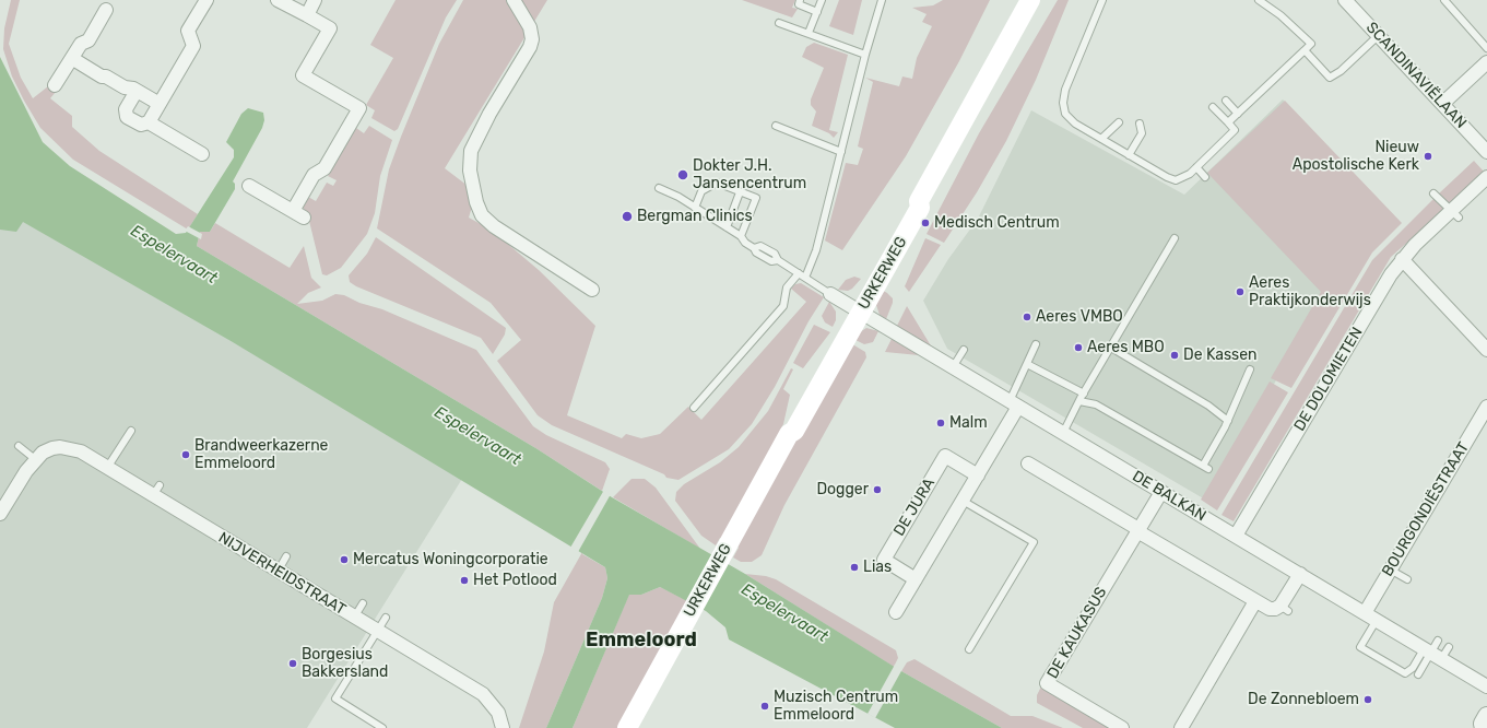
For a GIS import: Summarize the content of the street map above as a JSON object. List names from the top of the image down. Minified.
{"streets":{"main road":["URKERWEG"],"street":["SCANDINAVIËLAAN","DE DOLOMIETEN","DE BALKAN","DE JURA","BOURGONDIËSTRAAT","NIJVERHEIDSTRAAT","DE KAUKASUS"]},"crossings":[["URKERWEG","DE BALKAN"],["DE DOLOMIETEN","DE BALKAN"],["DE BALKAN","BOURGONDIËSTRAAT"],["DE BALKAN","DE KAUKASUS"]],"districts":["Emmeloord"],"water":["Espelervaart"],"places":["Nieuw Apostolische Kerk","Dokter J.H. Jansencentrum","Bergman Clinics","Medisch Centrum","Aeres Praktijkonderwijs","Aeres VMBO","Aeres MBO","De Kassen","Malm","Brandweerkazerne Emmeloord","Dogger","Mercatus Woningcorporatie","Lias","Het Potlood","Borgesius Bakkersland","De Zonnebloem","Muzisch Centrum Emmeloord"]}
